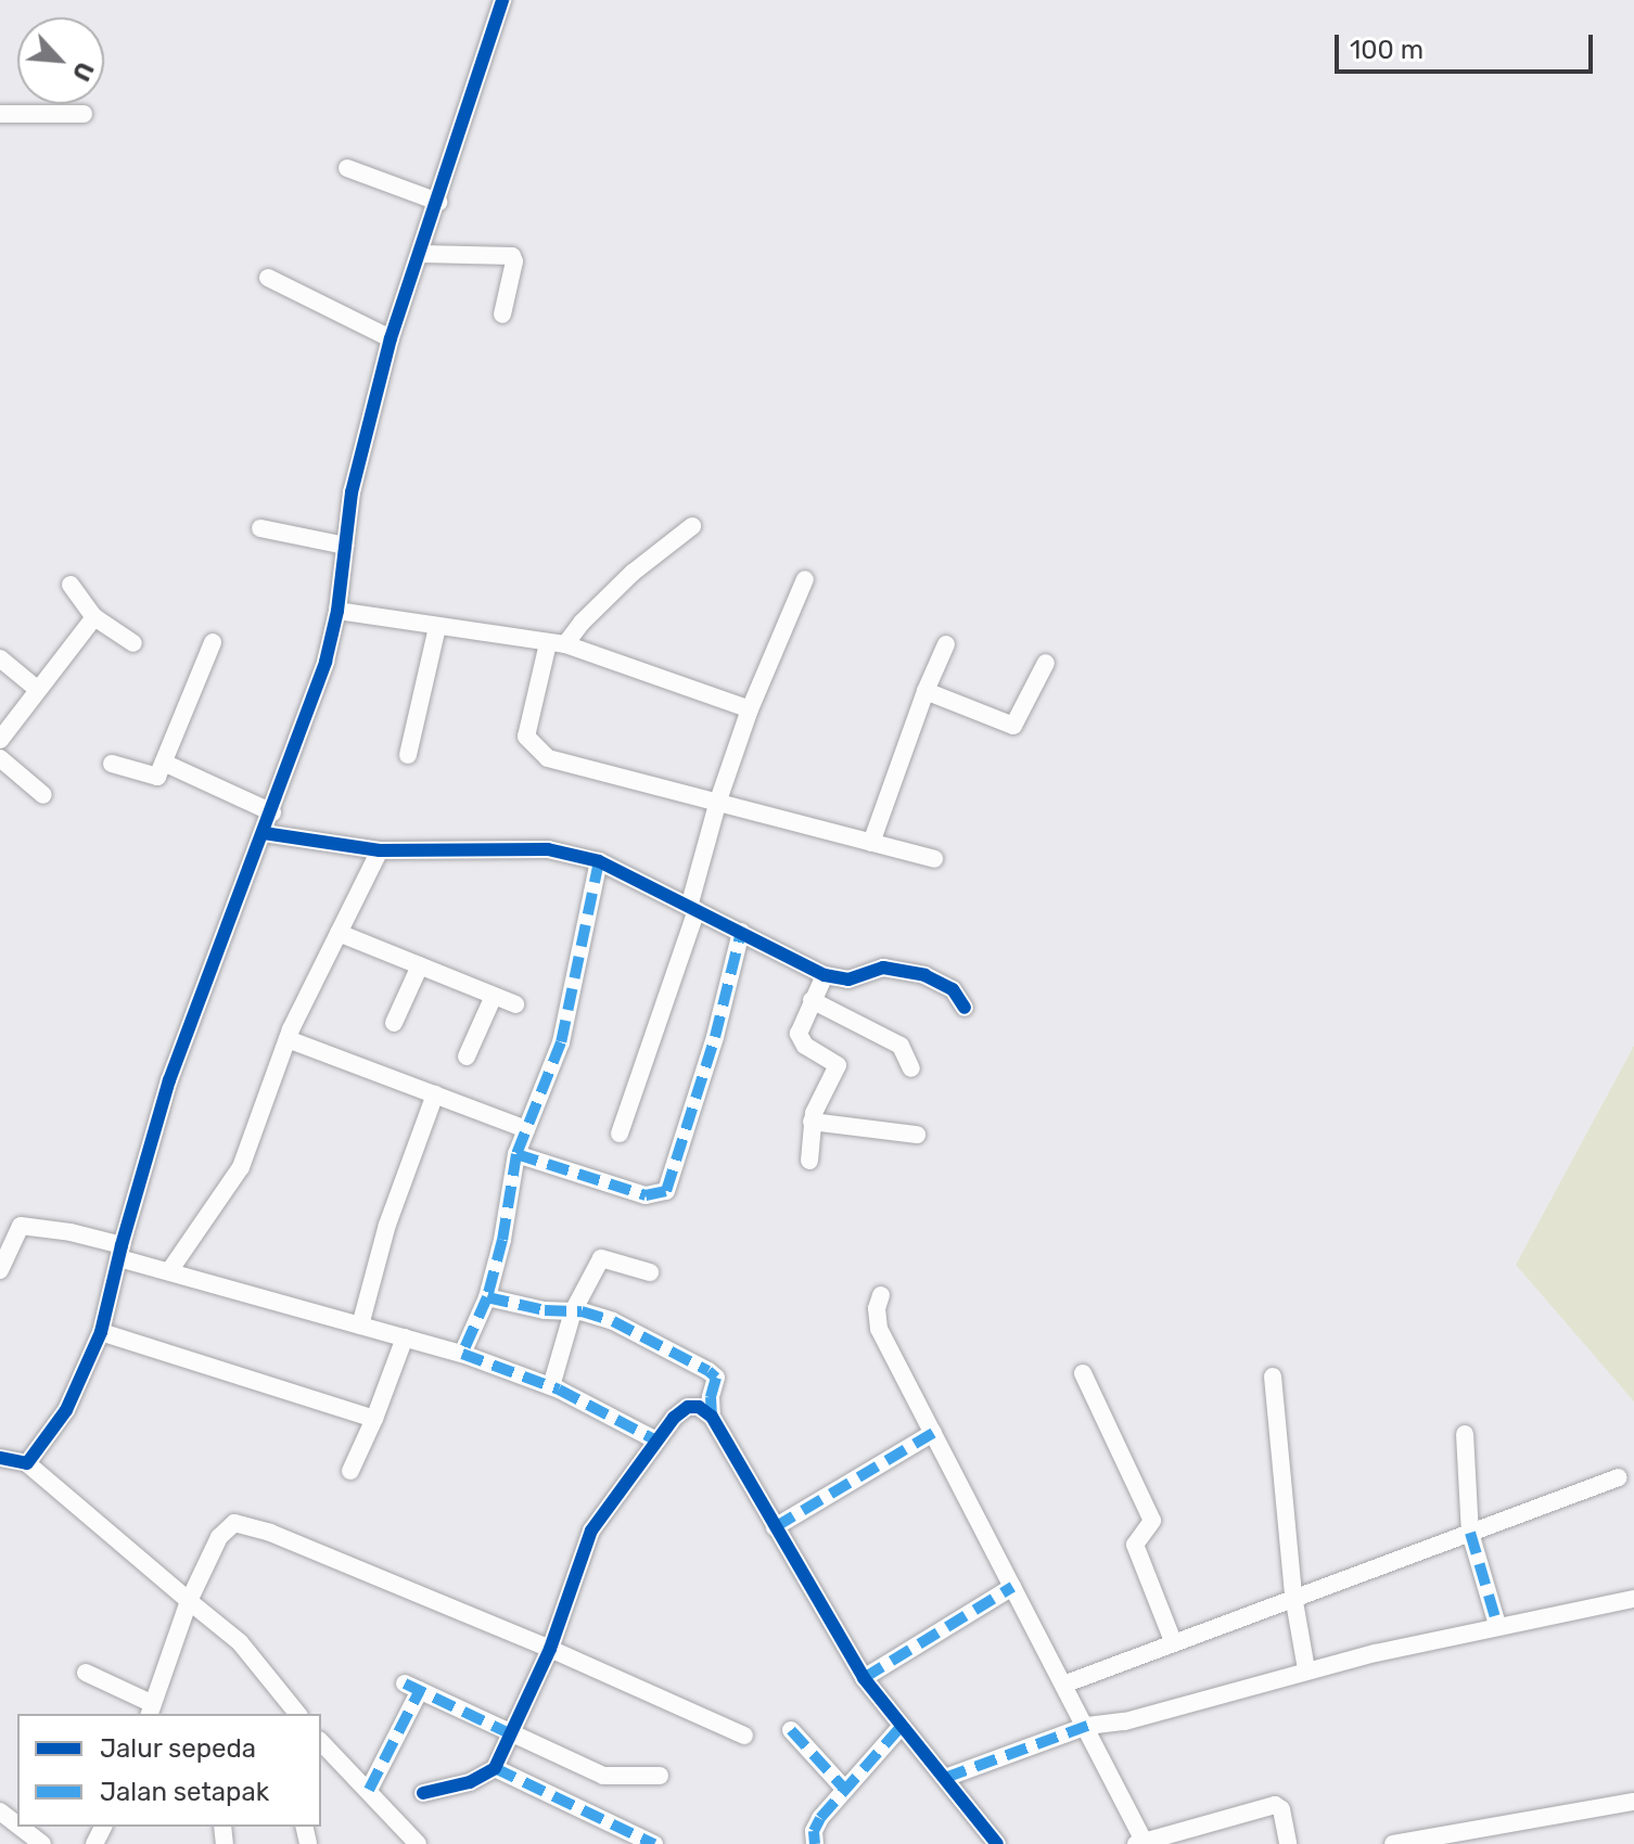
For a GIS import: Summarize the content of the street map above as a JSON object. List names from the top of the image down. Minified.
{"legend":["Jalur sepeda","Jalan setapak"],"scale_bar":"100 m","north":"bottom right"}
